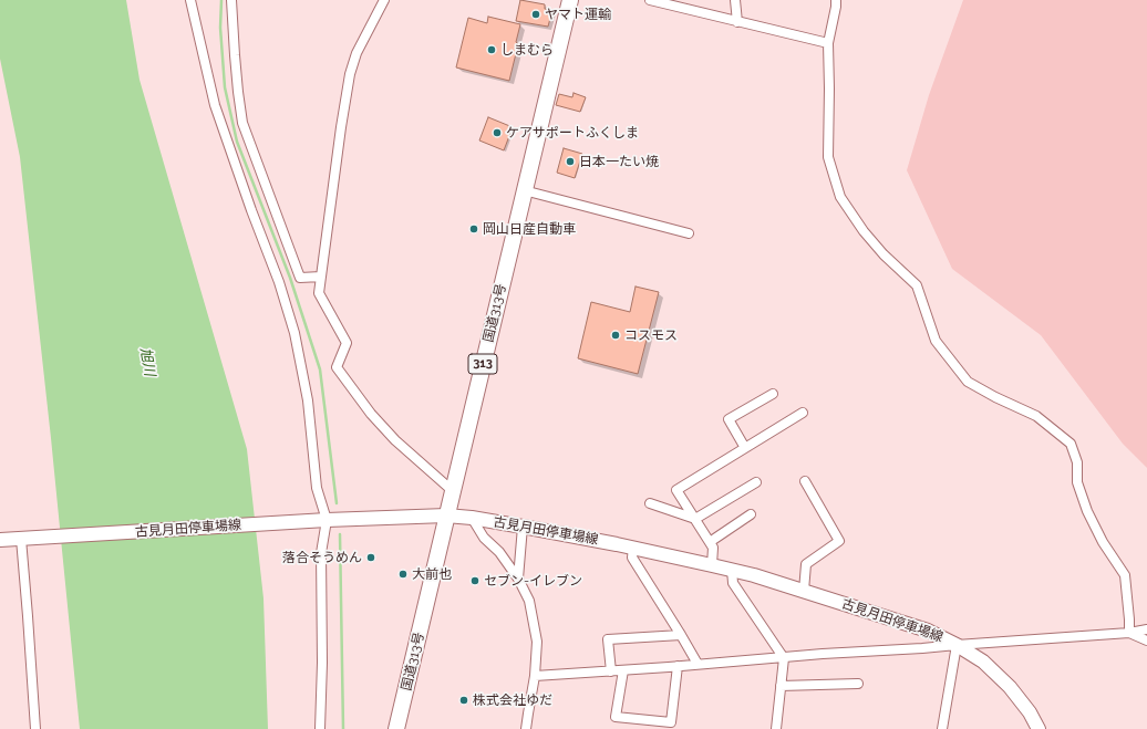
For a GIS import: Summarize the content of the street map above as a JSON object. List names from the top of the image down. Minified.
{"streets":{"highway":["国道313号","313"],"main road":["古見月田停車場線"]},"crossings":[["国道313号","古見月田停車場線"]],"water":["旭川"],"places":["ヤマト運輸","しまむら","ケアサポートふくしま","日本一たい焼","岡山日産自動車","コスモス","落合そうめん","大前也","セブン-イレブン","株式会社ゆだ"]}
